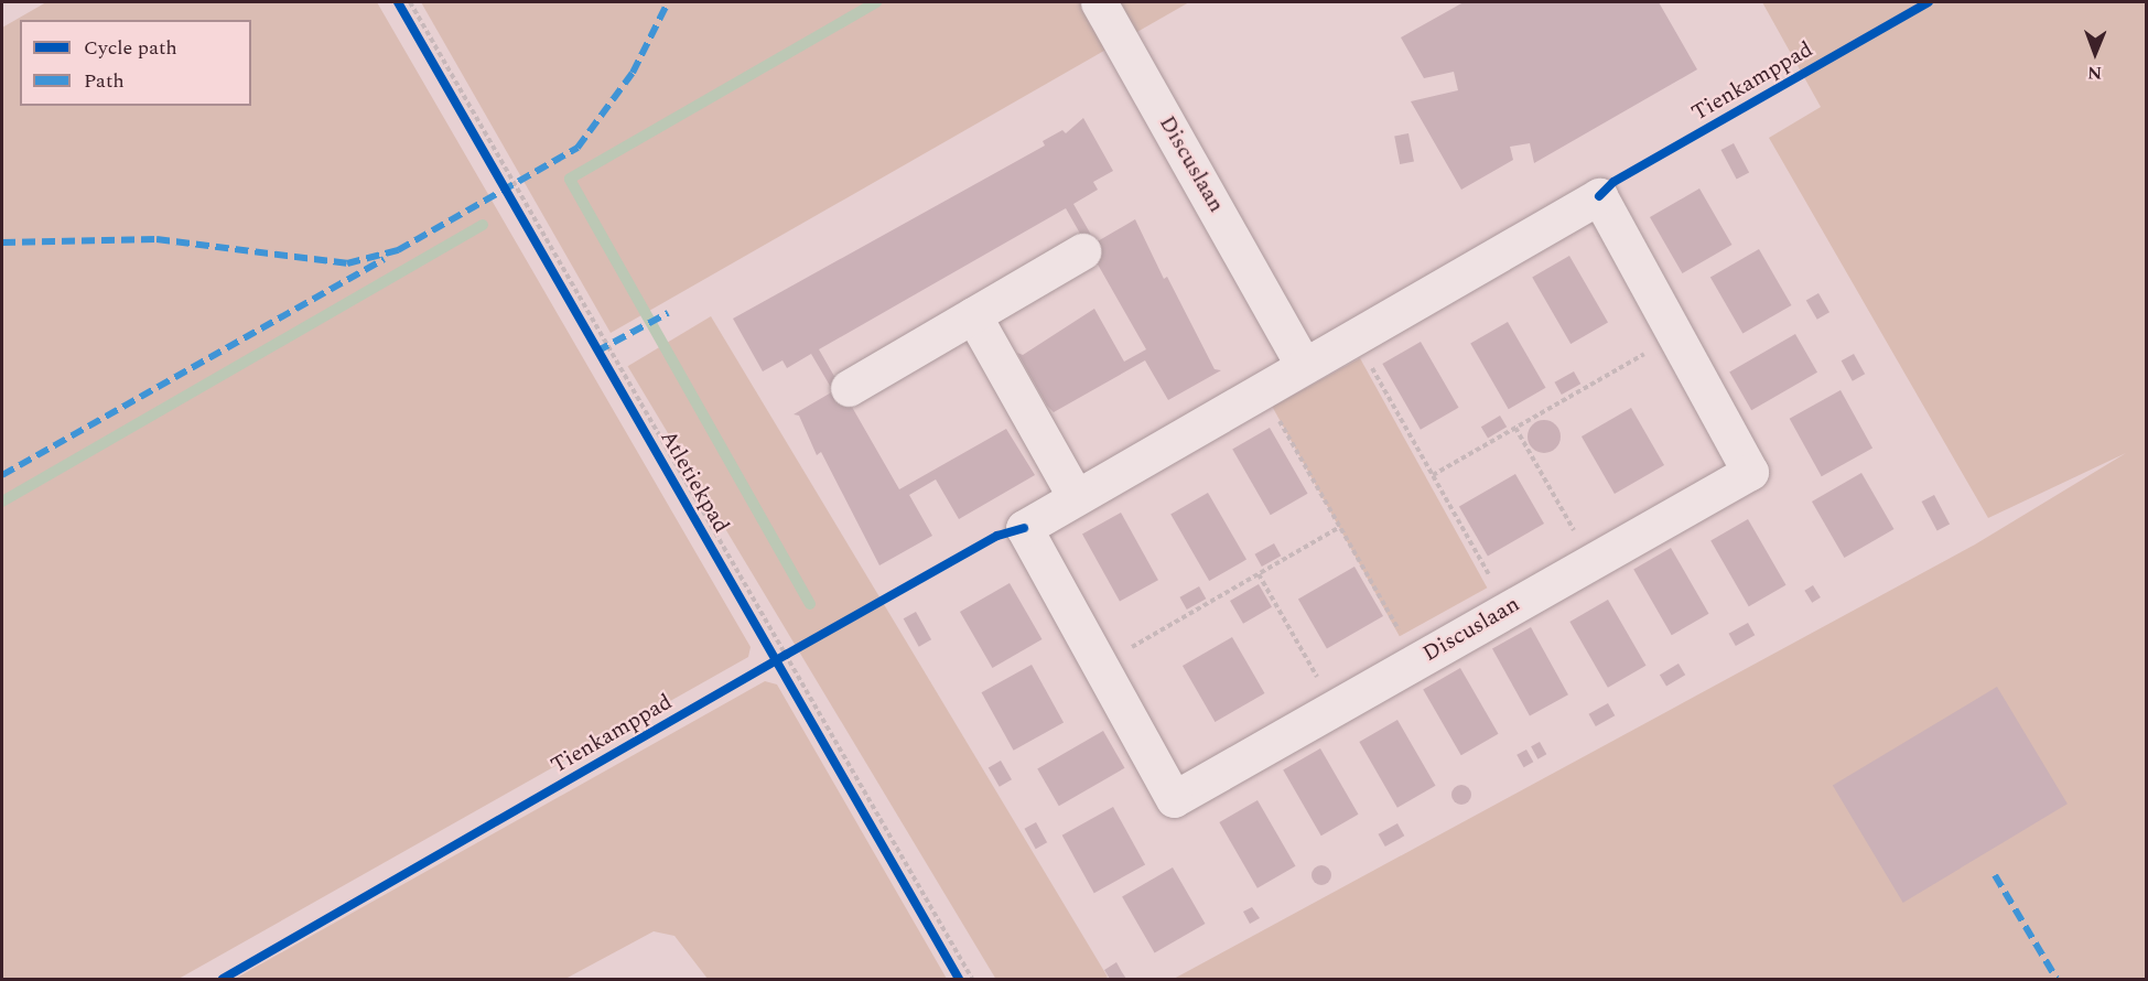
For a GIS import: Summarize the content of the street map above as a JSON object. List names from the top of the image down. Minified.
{"streets":{"street":["Discuslaan"],"cycle path":["Tienkamppad","Atletiekpad"]},"legend":["Cycle path","Path"],"north":"bottom"}
